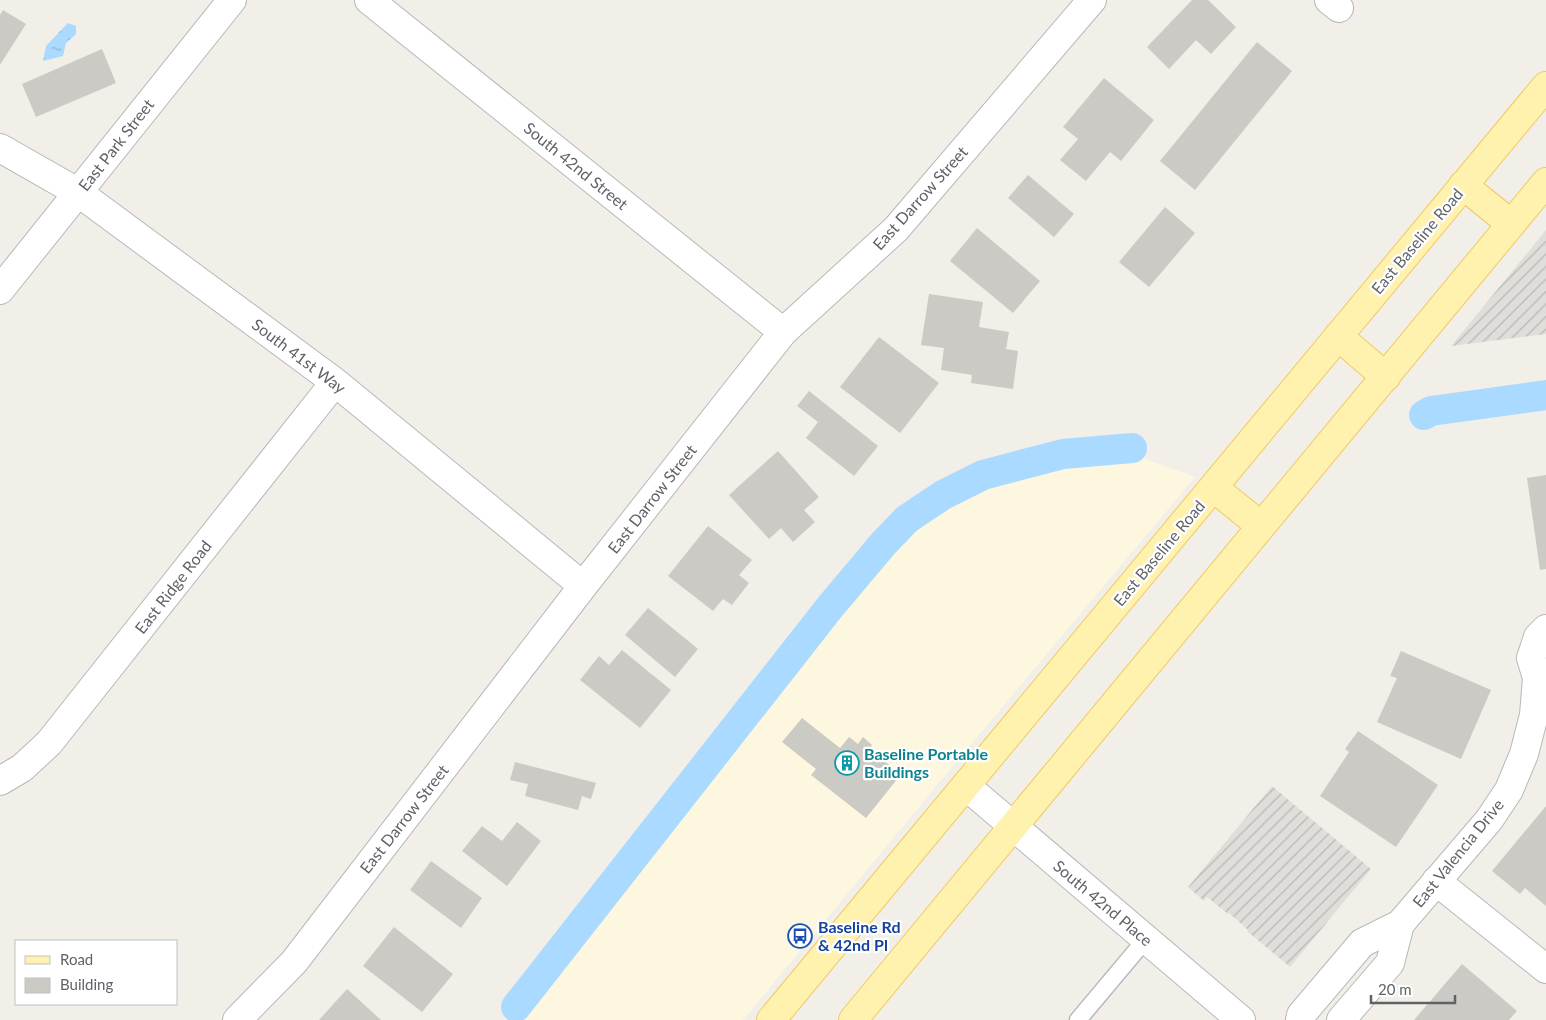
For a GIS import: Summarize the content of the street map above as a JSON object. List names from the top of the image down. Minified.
{"streets":{"main road":["East Baseline Road"],"street":["East Park Street","South 42nd Street","East Darrow Street","South 41st Way","East Ridge Road","East Valencia Drive","South 42nd Place"]},"crossings":[["East Park Street","South 41st Way"],["South 42nd Street","East Darrow Street"],["East Darrow Street","South 41st Way"],["East Baseline Road","South 42nd Place"],["South 41st Way","East Ridge Road"]],"places":{"building":["Baseline Portable Buildings"],"bus stop":["Baseline Rd & 42nd Pl"]},"legend":["Road","Building"],"scale_bar":"20 m"}
